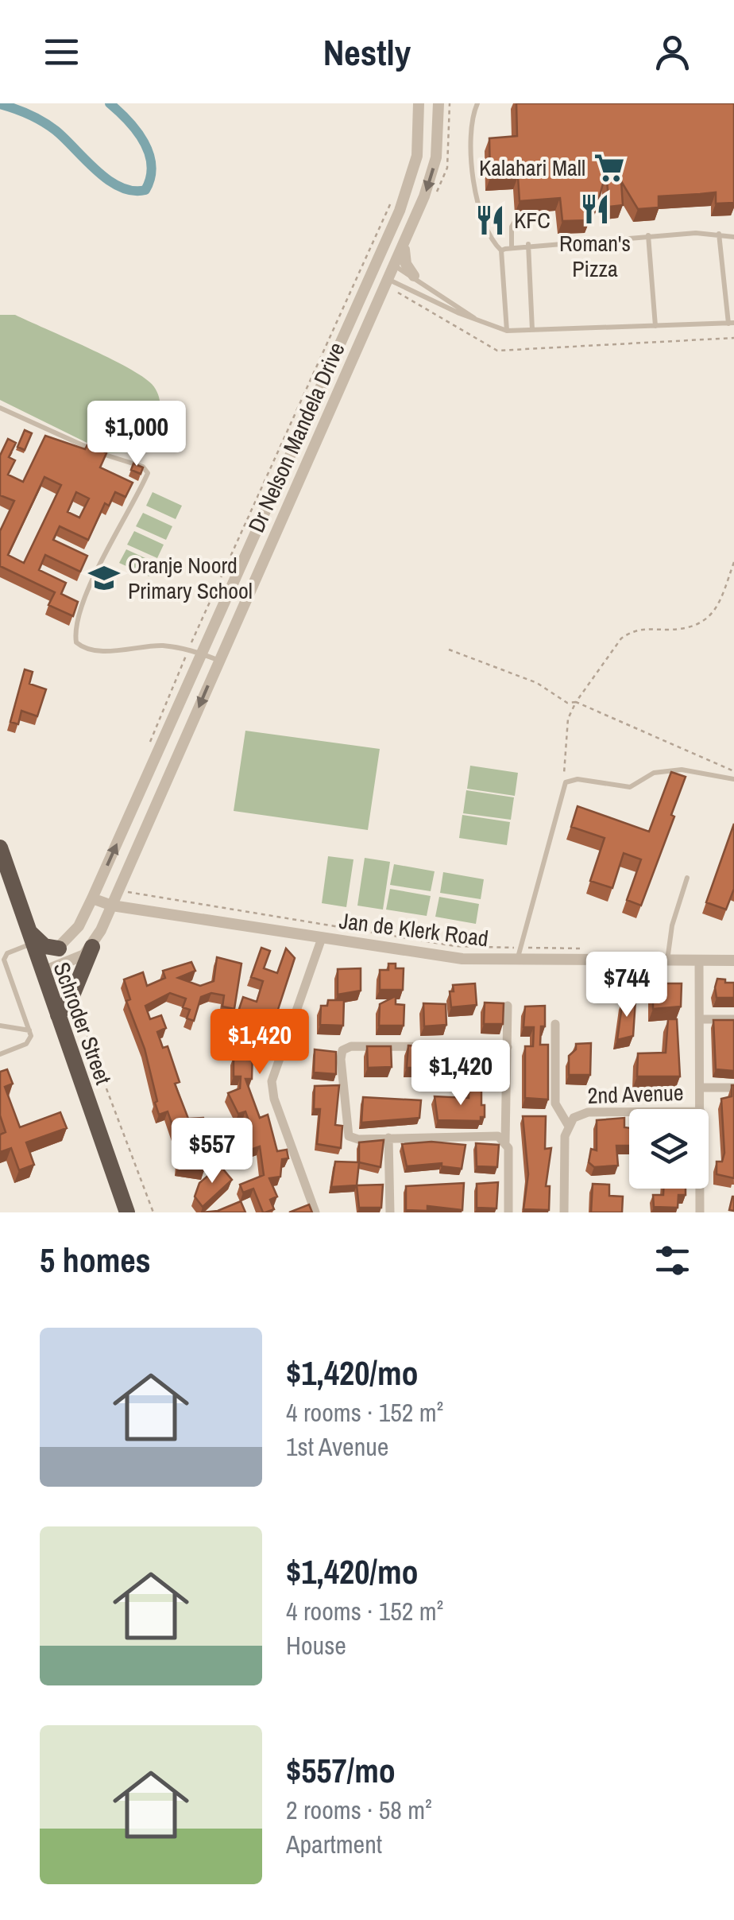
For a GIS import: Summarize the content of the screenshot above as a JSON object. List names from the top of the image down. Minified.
{"streets":{"highway":["Schroder Street"],"street":["Dr Nelson Mandela Drive","Jan de Klerk Road","2nd Avenue"]},"crossings":[["Dr Nelson Mandela Drive","Jan de Klerk Road"]],"places":{"supermarket":["Kalahari Mall"],"restaurant":["Roman's Pizza","KFC"],"school or university":["Oranje Noord Primary School"]},"page":{"header":"Nestly","price":["$1,000","$744","$1,420","$1,420","$557"],"heading":"5 homes","list":[{"name":"$1,420/mo","note":"4 rooms · 152 m² · 1st Avenue"},{"name":"$1,420/mo","note":"4 rooms · 152 m² · House"},{"name":"$557/mo","note":"2 rooms · 58 m² · Apartment"}]}}
